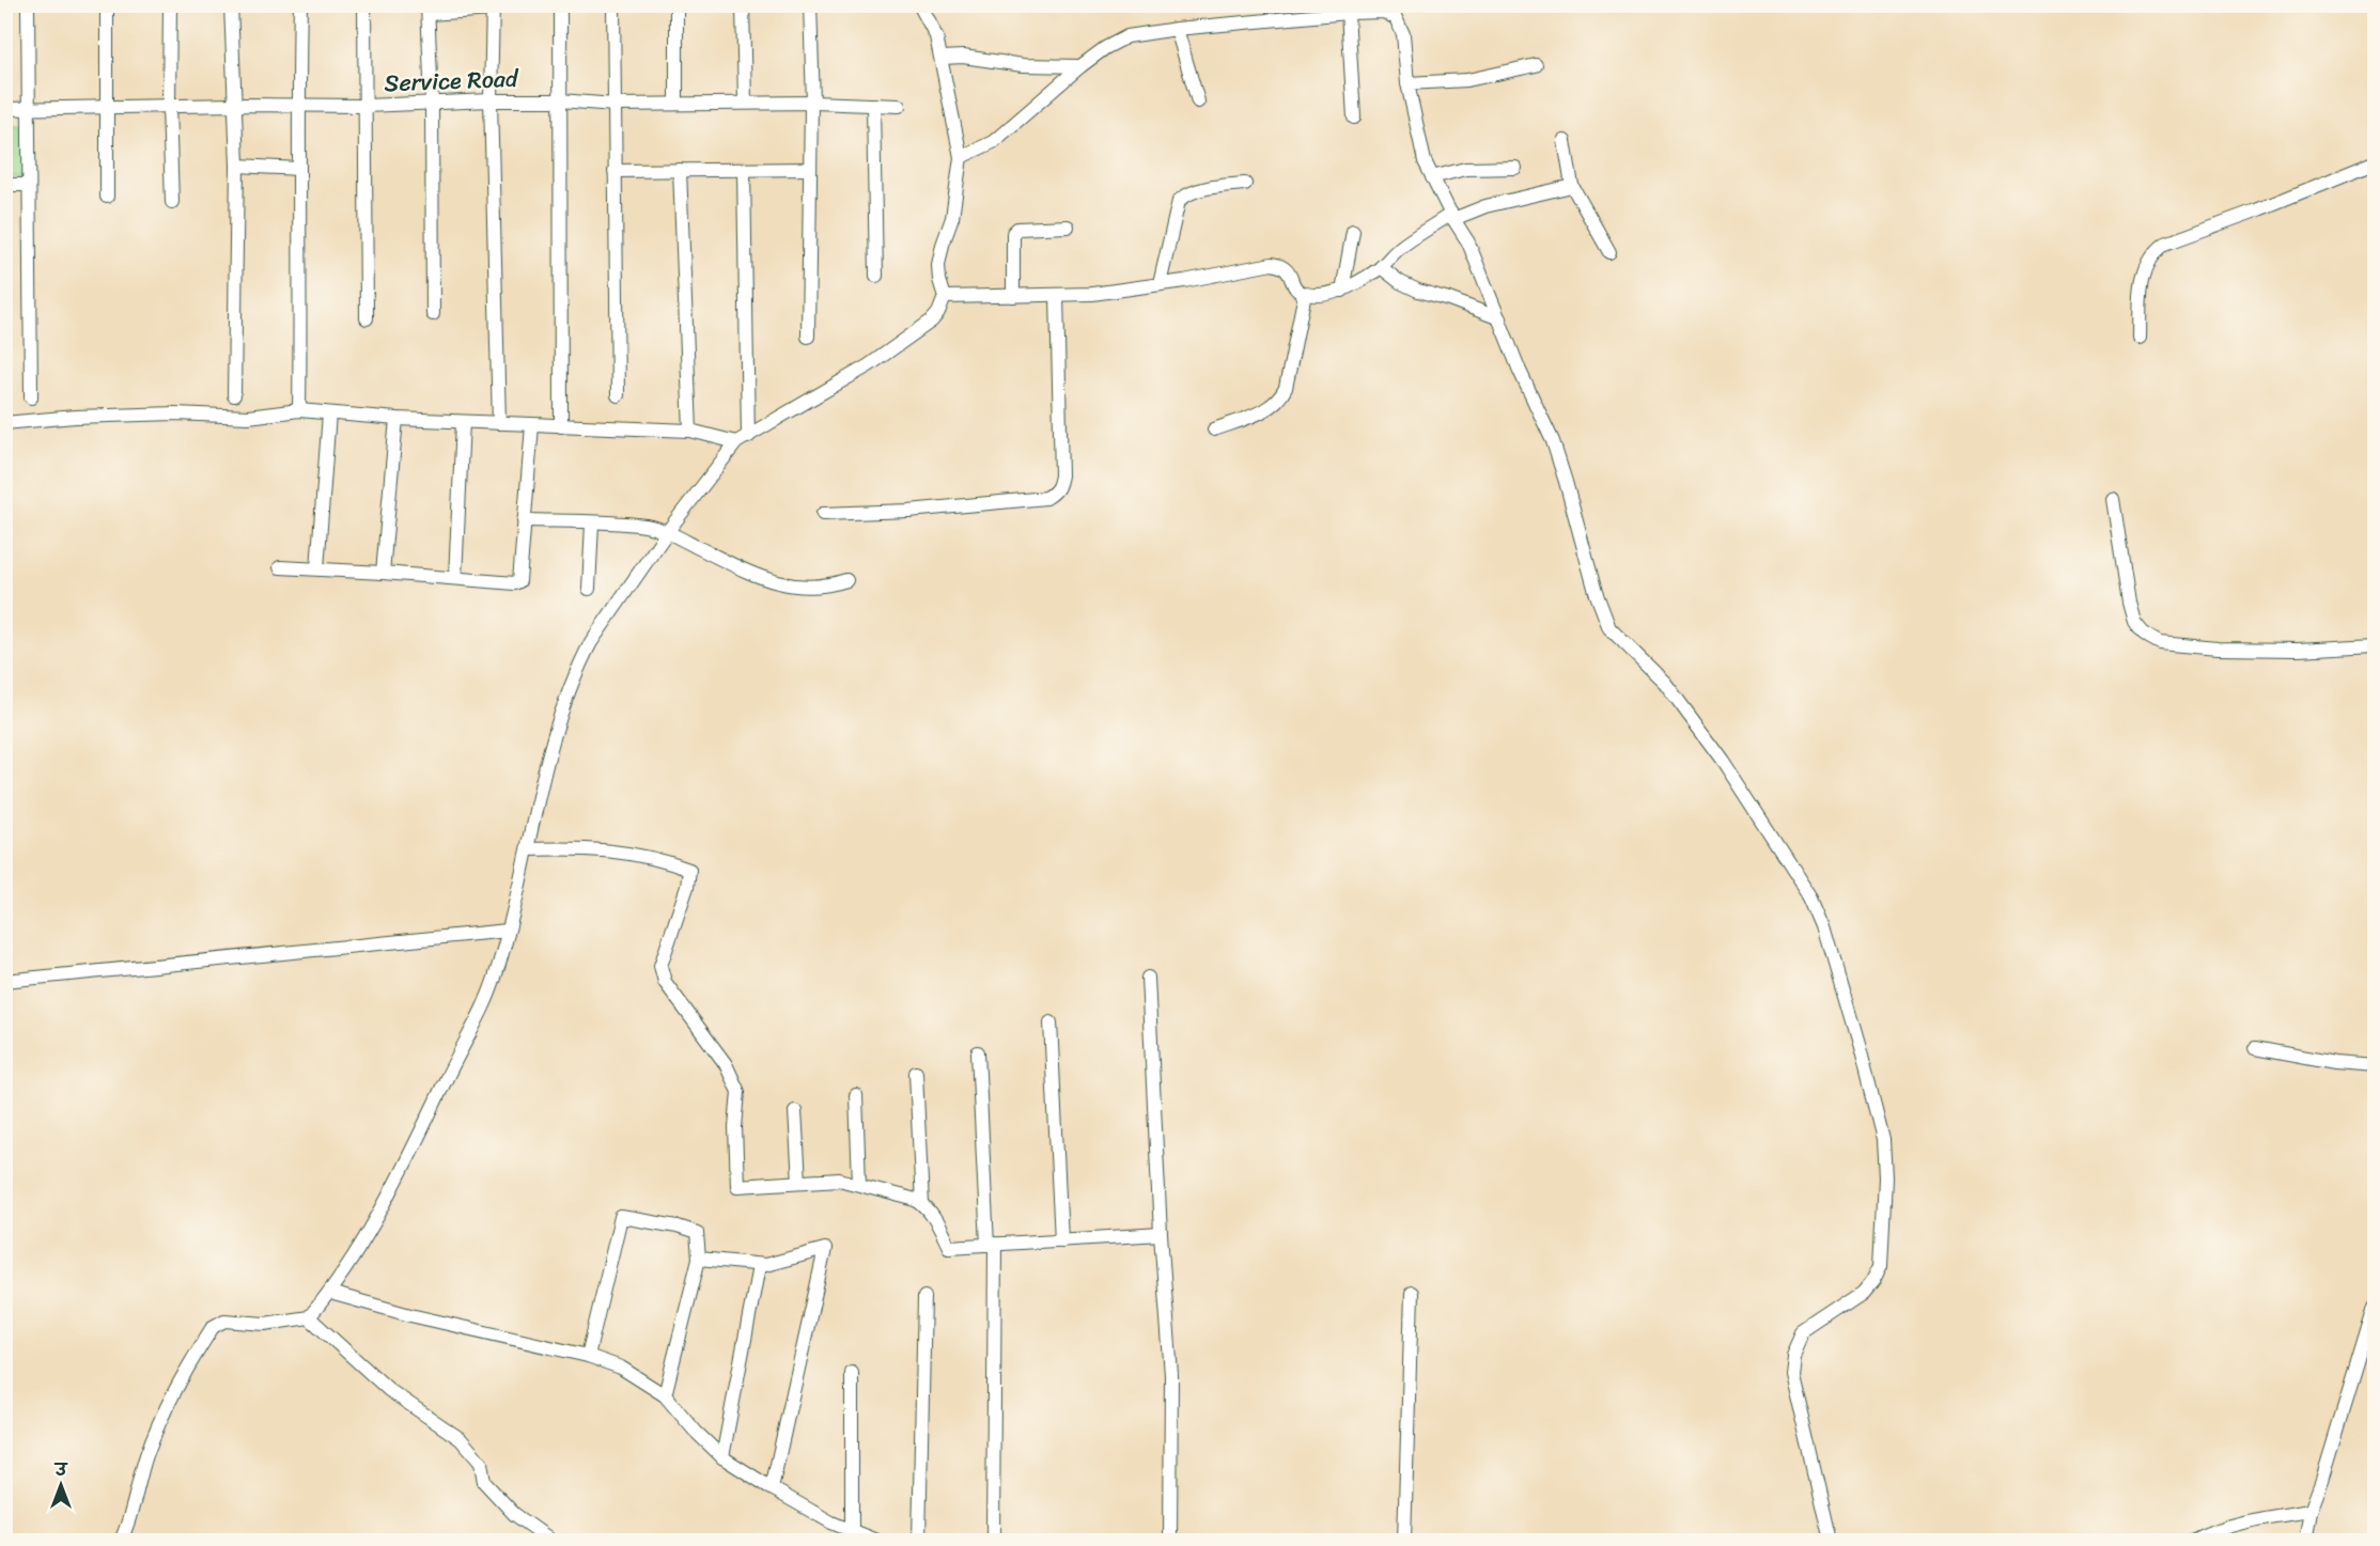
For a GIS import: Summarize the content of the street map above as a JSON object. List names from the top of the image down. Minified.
{"streets":{"street":["Service Road"]},"north":"top"}
